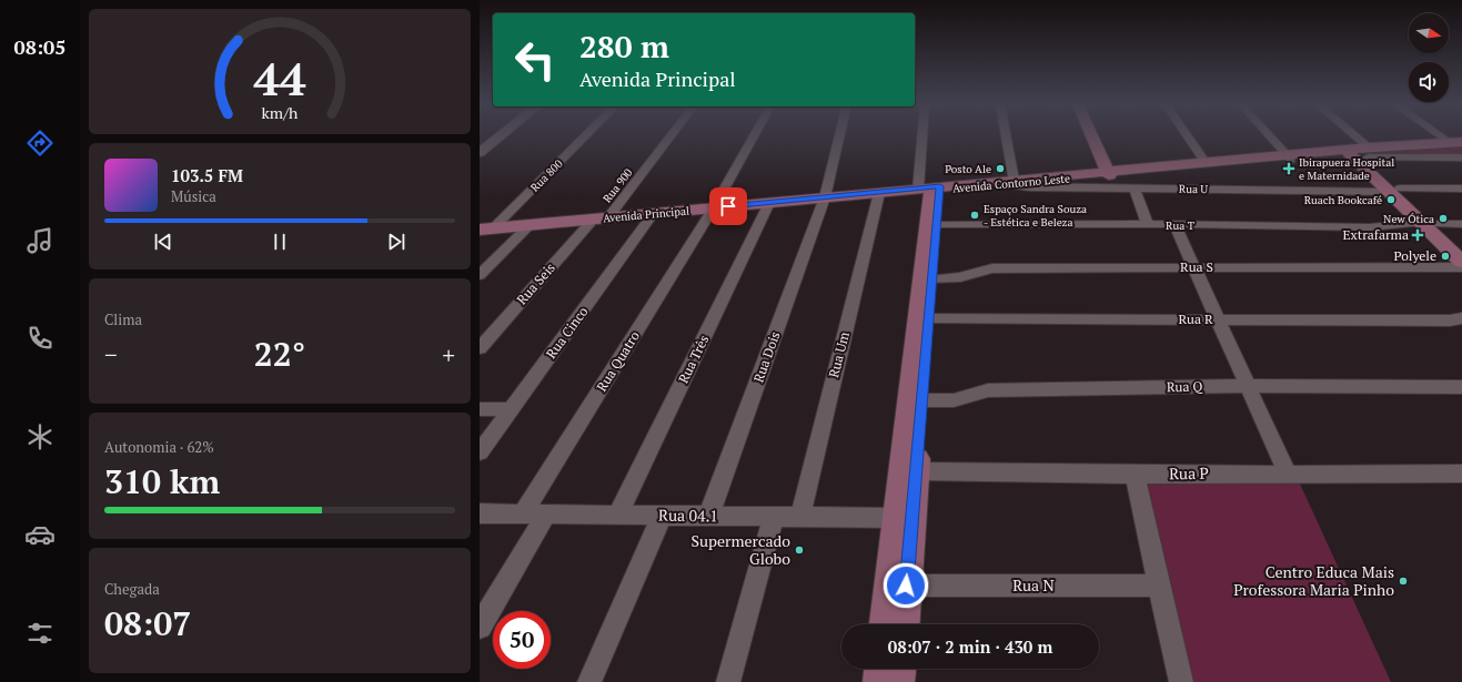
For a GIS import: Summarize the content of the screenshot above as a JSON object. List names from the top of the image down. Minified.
{"streets":{"main road":["Avenida Contorno Leste","Avenida Principal"],"street":["Rua 800","Rua 900","Rua U","Rua T","Rua S","Rua Seis","Rua R","Rua Cinco","Rua Um","Rua Dois","Rua Três","Rua Quatro","Rua Q","Rua P","Rua 04.1","Rua N"]},"crossings":[["Rua 800","Avenida Principal"],["Avenida Contorno Leste","Rua U"],["Avenida Contorno Leste","Avenida Principal"],["Rua 900","Avenida Principal"],["Rua 900","Rua Seis"],["Avenida Principal","Rua Seis"],["Avenida Principal","Rua Cinco"],["Avenida Principal","Rua Um"],["Avenida Principal","Rua Dois"],["Avenida Principal","Rua Três"],["Avenida Principal","Rua Quatro"],["Rua Um","Rua 04.1"],["Rua Dois","Rua 04.1"],["Rua Três","Rua 04.1"],["Rua Quatro","Rua 04.1"]],"places":{"other":["Posto Ale","Ruach Bookcafé","Espaço Sandra Souza - Estética e Beleza","New Ótica","Polyele","Supermercado Globo","Centro Educa Mais Professora Maria Pinho"],"health":["Ibirapuera Hospital e Maternidade","Extrafarma"]},"north":"right","page":{"tabs":"08:05","turn":["280 m","Avenida Principal"],"song":["103.5 FM","Música"],"tile":["Clima",["Autonomia · 62%","310 km"],["Chegada","08:07"]],"heat":["−","22°","+"],"limit":"50","trip":"08:07 · 2 min · 430 m","gauge":["44","km/h"]}}
